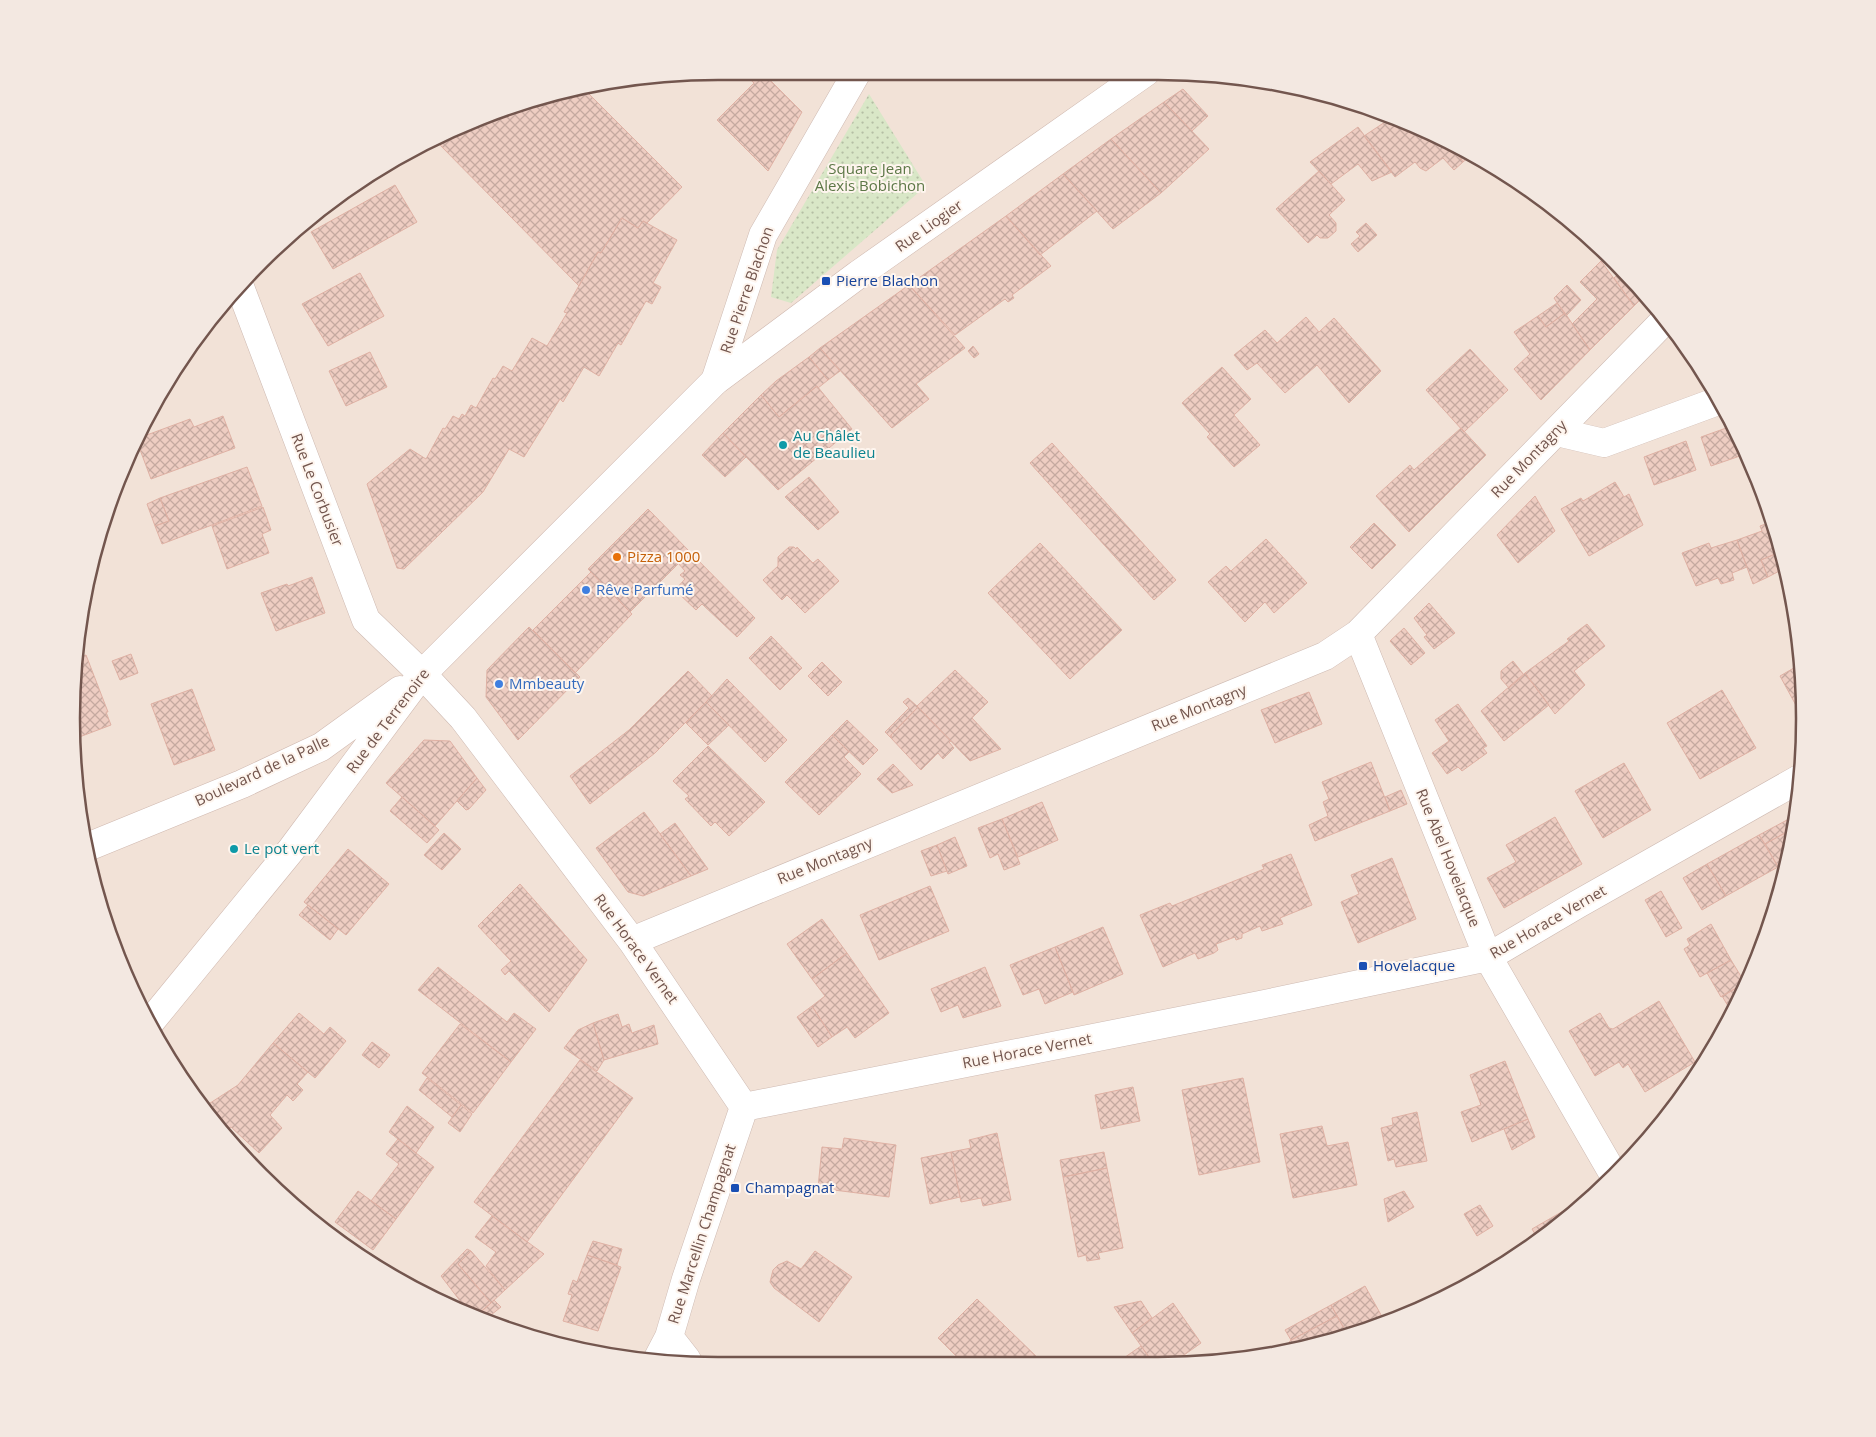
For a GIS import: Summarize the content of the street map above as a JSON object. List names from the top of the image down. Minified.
{"streets":{"street":["Rue Liogier","Rue Pierre Blachon","Rue Montagny","Rue Le Corbusier","Rue de Terrenoire","Boulevard de la Palle","Rue Abel Hovelacque","Rue Horace Vernet","Rue Marcellin Champagnat"]},"crossings":[["Rue Liogier","Rue Pierre Blachon"],["Rue Liogier","Rue de Terrenoire"],["Rue Pierre Blachon","Rue de Terrenoire"],["Rue Montagny","Rue Abel Hovelacque"],["Rue Montagny","Rue Horace Vernet"],["Rue Le Corbusier","Rue de Terrenoire"],["Rue Le Corbusier","Boulevard de la Palle"],["Rue Le Corbusier","Rue Horace Vernet"],["Rue de Terrenoire","Boulevard de la Palle"],["Rue de Terrenoire","Rue Horace Vernet"],["Boulevard de la Palle","Rue Horace Vernet"],["Rue Abel Hovelacque","Rue Horace Vernet"],["Rue Horace Vernet","Rue Marcellin Champagnat"]],"parks":["Square Jean Alexis Bobichon"],"places":{"transit":["Pierre Blachon","Hovelacque","Champagnat"],"other":["Au Châlet de Beaulieu","Pizza 1000","Rêve Parfumé","Mmbeauty","Le pot vert"]}}
